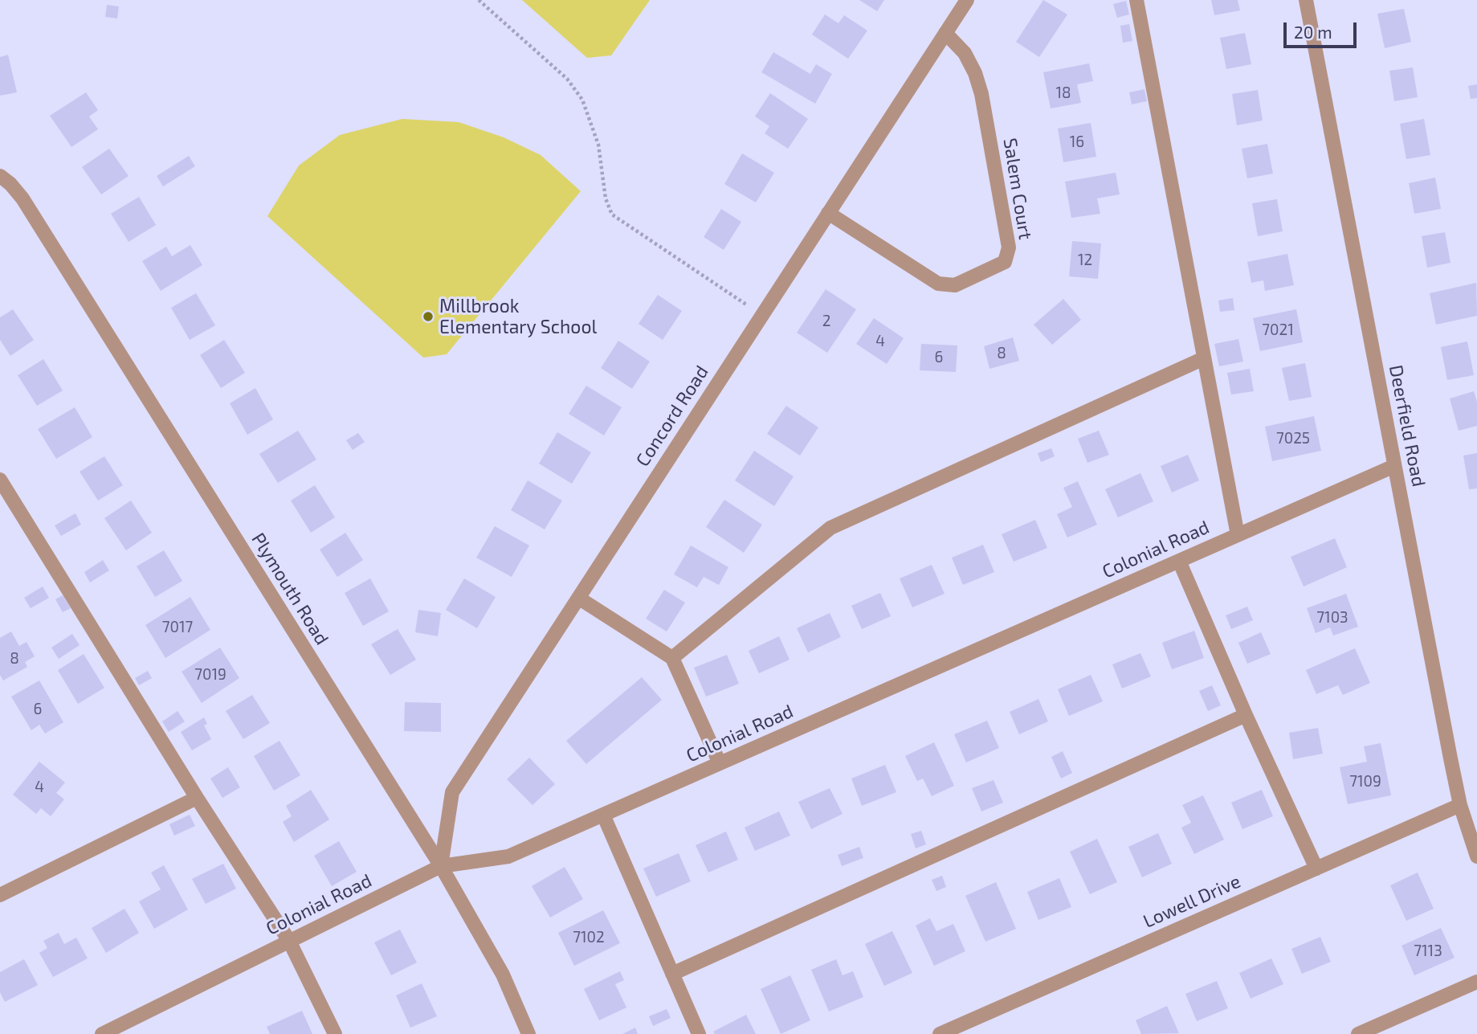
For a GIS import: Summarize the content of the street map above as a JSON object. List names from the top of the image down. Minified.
{"streets":{"street":["Salem Court","Concord Road","Deerfield Road","Colonial Road","Plymouth Road","Lowell Drive"]},"crossings":[["Salem Court","Concord Road"],["Concord Road","Colonial Road"],["Concord Road","Plymouth Road"],["Deerfield Road","Colonial Road"],["Deerfield Road","Lowell Drive"],["Colonial Road","Plymouth Road"]],"places":["Millbrook Elementary School"],"house_numbers":["18","16","12","2","7021","4","8","6","7025","7103","7017","8","7019","6","7109","4","7102","7113"],"scale_bar":"20 m"}
